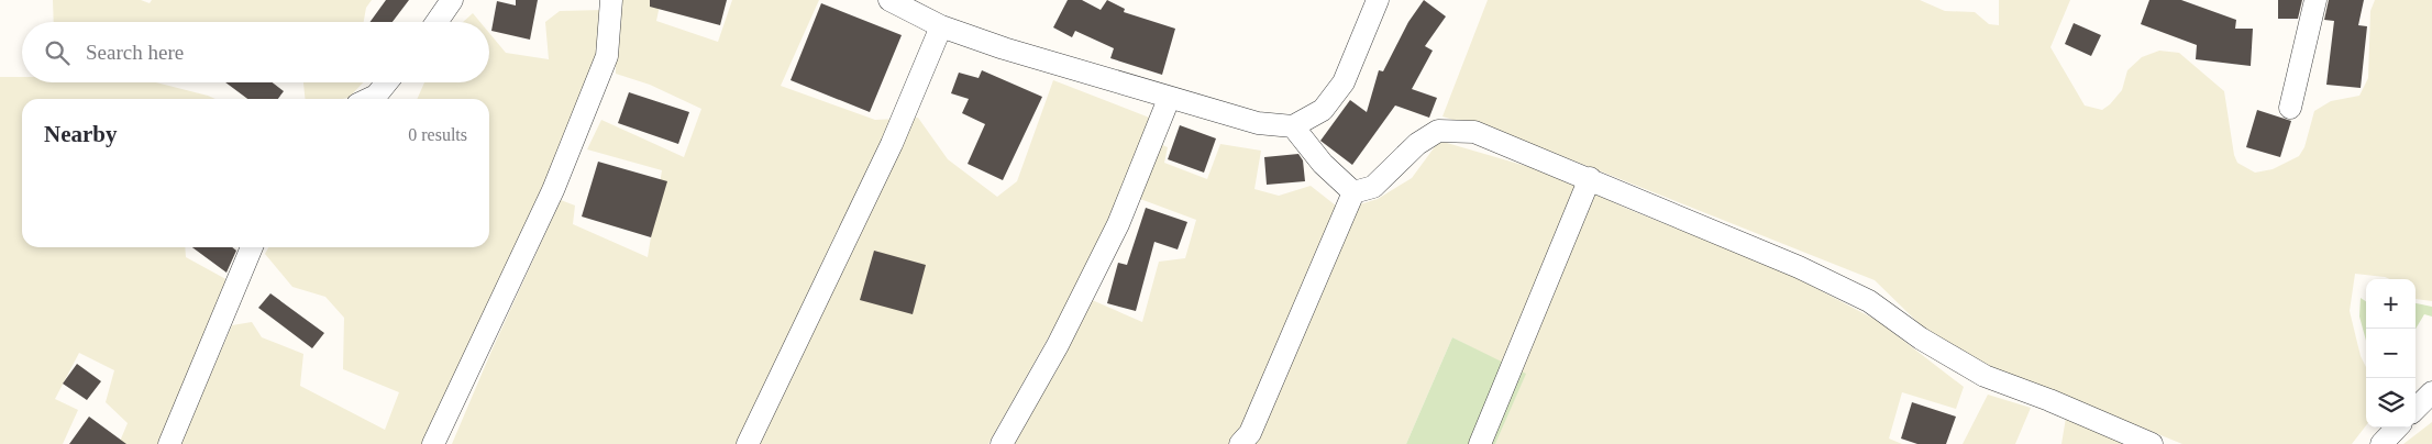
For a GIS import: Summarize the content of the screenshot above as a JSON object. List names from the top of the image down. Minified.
{"page":{"search":"Search here","heading":["Nearby","0 results"],"map_buttons":["+","−"]}}
